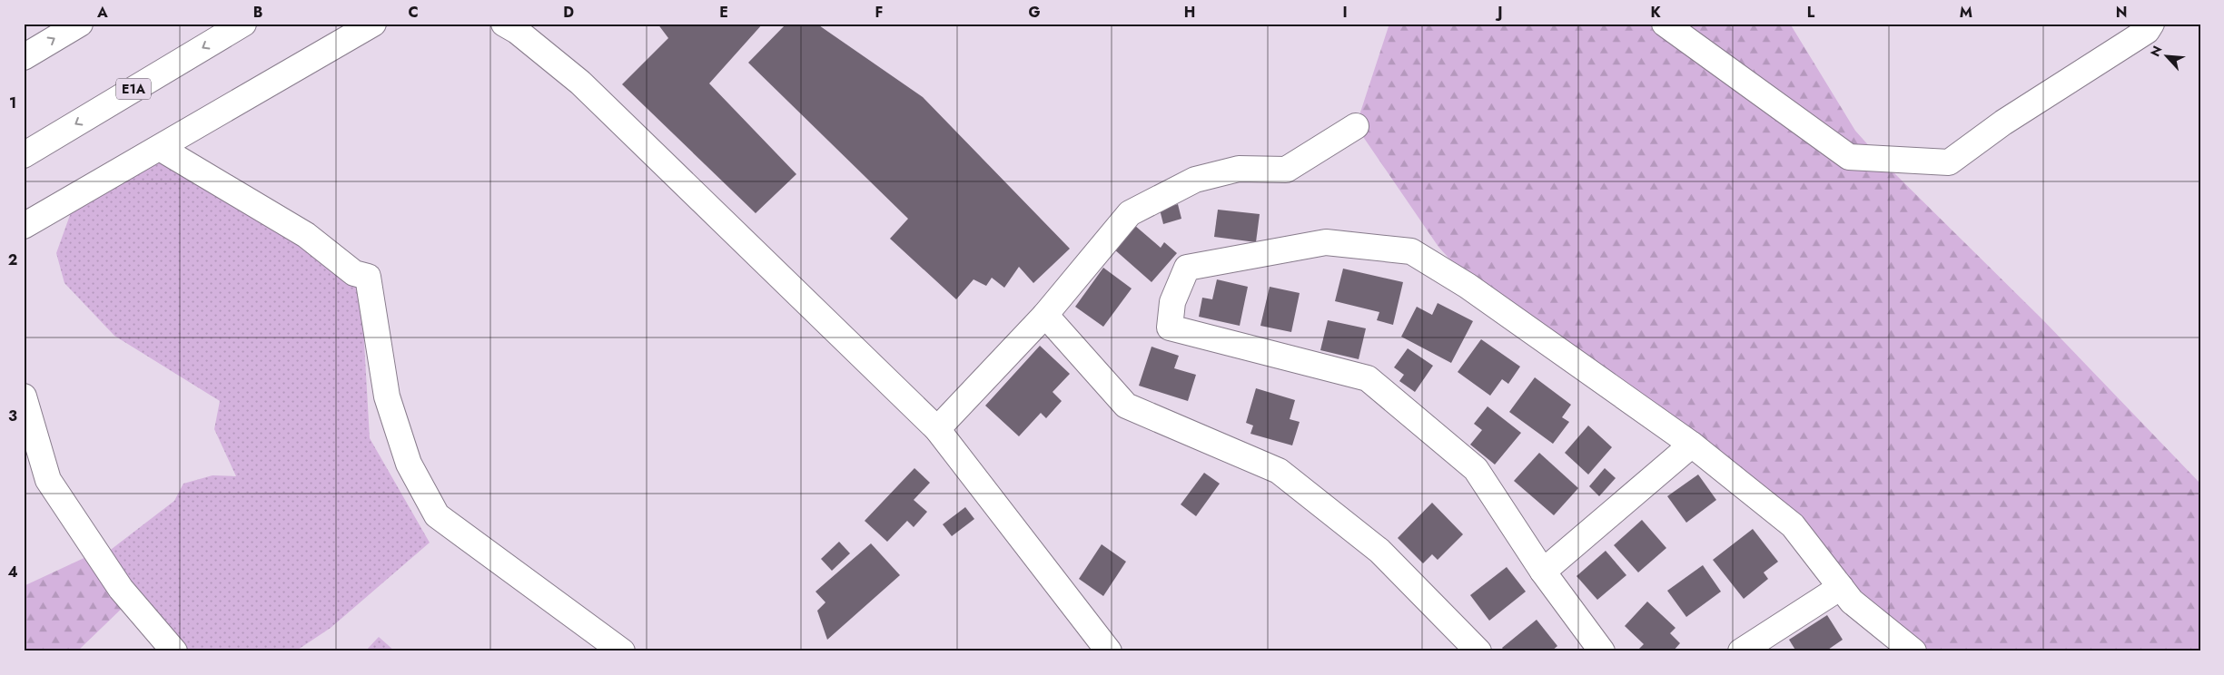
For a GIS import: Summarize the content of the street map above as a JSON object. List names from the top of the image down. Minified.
{"streets":{"main road":["E1A"]},"north":"top left","grid":{"columns":["A","B","C","D","E","F","G","H","I","J","K","L","M","N"],"rows":["1","2","3","4"]}}
